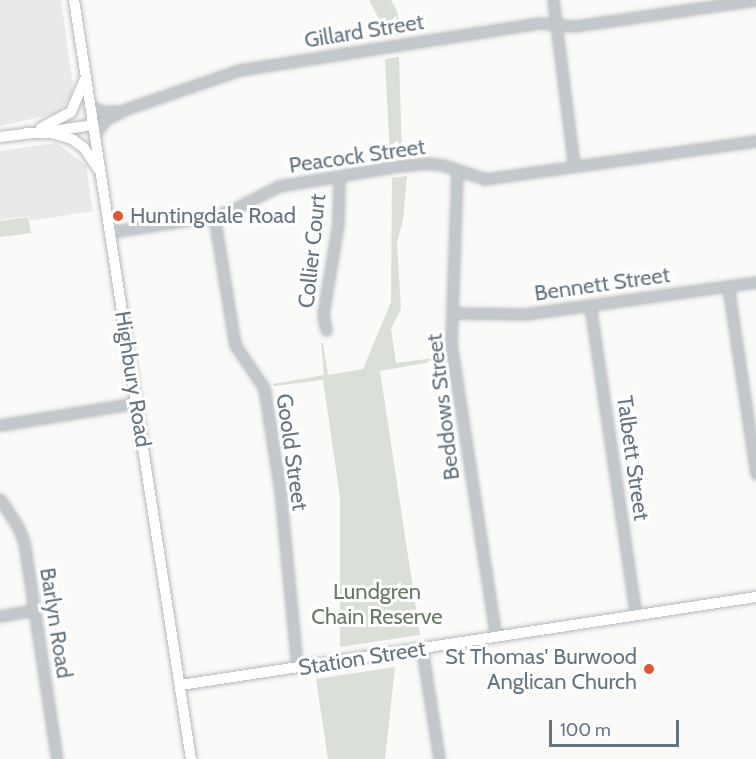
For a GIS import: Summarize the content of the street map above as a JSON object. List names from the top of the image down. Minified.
{"streets":{"main road":["Highbury Road","Station Street"],"street":["Gillard Street","Peacock Street","Collier Court","Bennett Street","Beddows Street","Goold Street","Talbett Street","Barlyn Road"]},"crossings":[["Gillard Street","Highbury Road"],["Peacock Street","Collier Court"],["Peacock Street","Highbury Road"],["Peacock Street","Beddows Street"],["Peacock Street","Goold Street"],["Bennett Street","Beddows Street"],["Bennett Street","Talbett Street"],["Highbury Road","Station Street"],["Beddows Street","Station Street"],["Goold Street","Station Street"],["Talbett Street","Station Street"]],"parks":["Lundgren Chain Reserve"],"places":["Huntingdale Road","St Thomas' Burwood Anglican Church"],"scale_bar":"100 m"}
